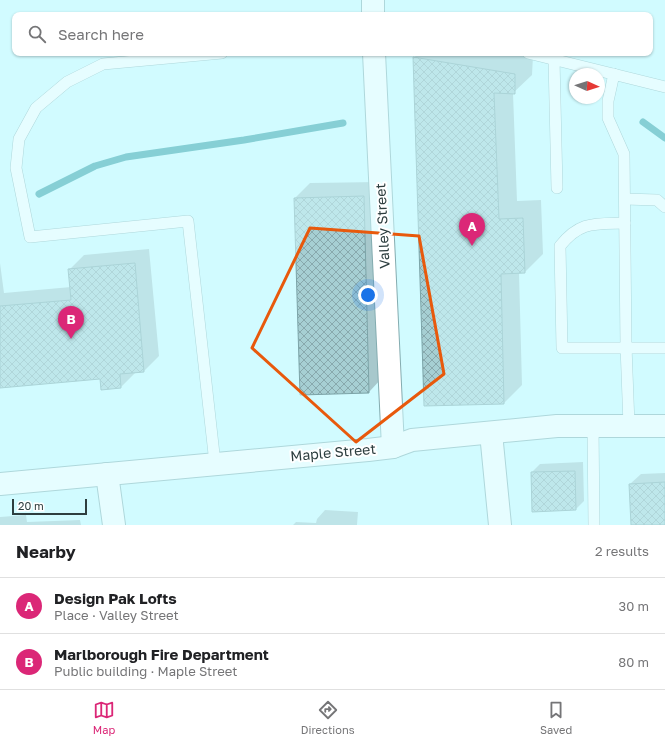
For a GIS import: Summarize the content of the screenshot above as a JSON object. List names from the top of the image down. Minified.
{"streets":{"main road":["Valley Street","Maple Street"]},"crossings":[["Valley Street","Maple Street"]],"scale_bar":"20 m","north":"right","page":{"search":"Search here","pins":["A","B"],"scale":"20 m","heading":["Nearby","2 results"],"list":[{"mark":"A","name":"Design Pak Lofts","note":"Place · Valley Street","value":"30 m"},{"mark":"B","name":"Marlborough Fire Department","note":"Public building · Maple Street","value":"80 m"}],"nav":["Map","Directions","Saved"]}}
